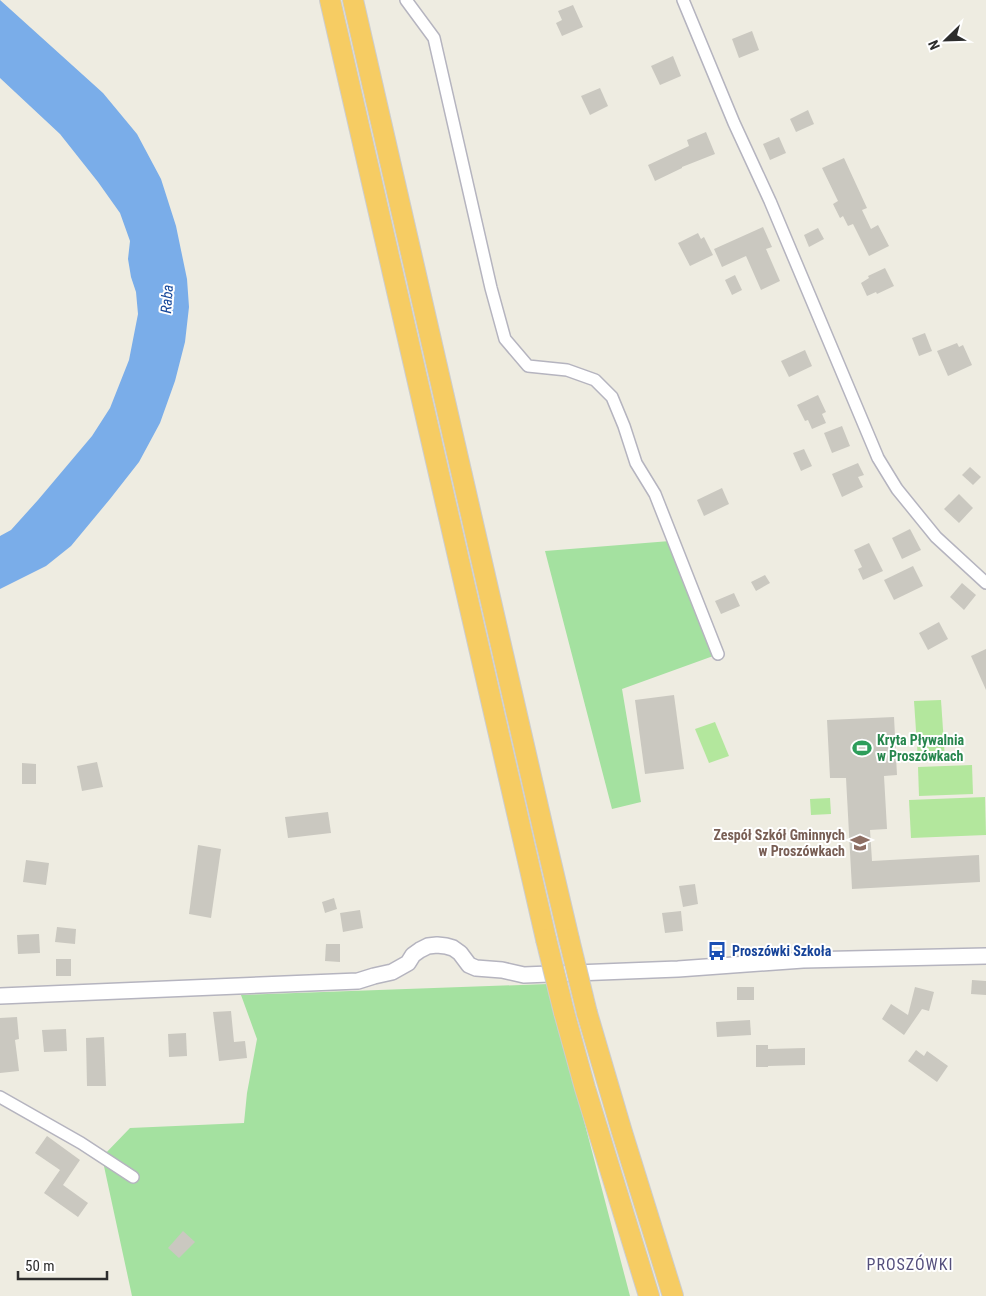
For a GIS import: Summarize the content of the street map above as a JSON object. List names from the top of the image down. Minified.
{"districts":["PROSZÓWKI"],"water":["Raba"],"places":{"sports":["Kryta Pływalnia w Proszówkach"],"school or university":["Zespół Szkół Gminnych w Proszówkach"],"bus stop":["Proszówki Szkoła"]},"scale_bar":"50 m","north":"bottom left"}
